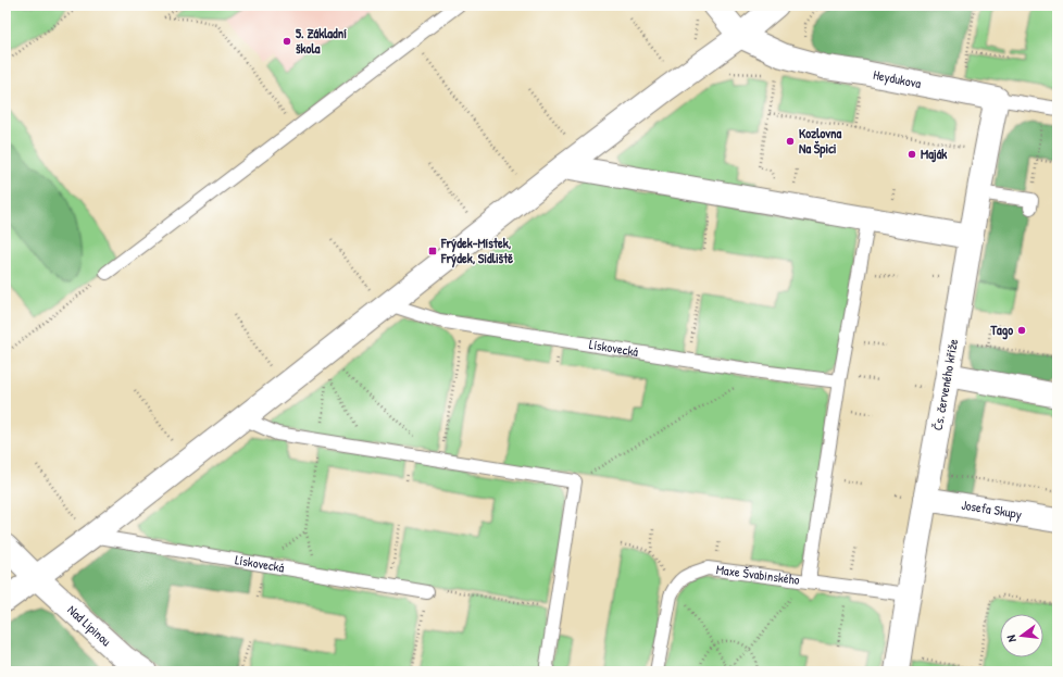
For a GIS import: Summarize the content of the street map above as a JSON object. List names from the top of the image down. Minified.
{"streets":{"street":["Heydukova","Čs. červeného kříže","Josefa Skupy","Nad Lipinou"],"lane":["Lískovecká","Maxe Švabinského"]},"crossings":[["Heydukova","Čs. červeného kříže"],["Čs. červeného kříže","Josefa Skupy"],["Čs. červeného kříže","Maxe Švabinského"]],"places":{"other":["5. Základní škola","Kozlovna Na Špici","Maják","Tago"],"transit":["Frýdek-Místek, Frýdek, Sídliště"]},"north":"left"}
